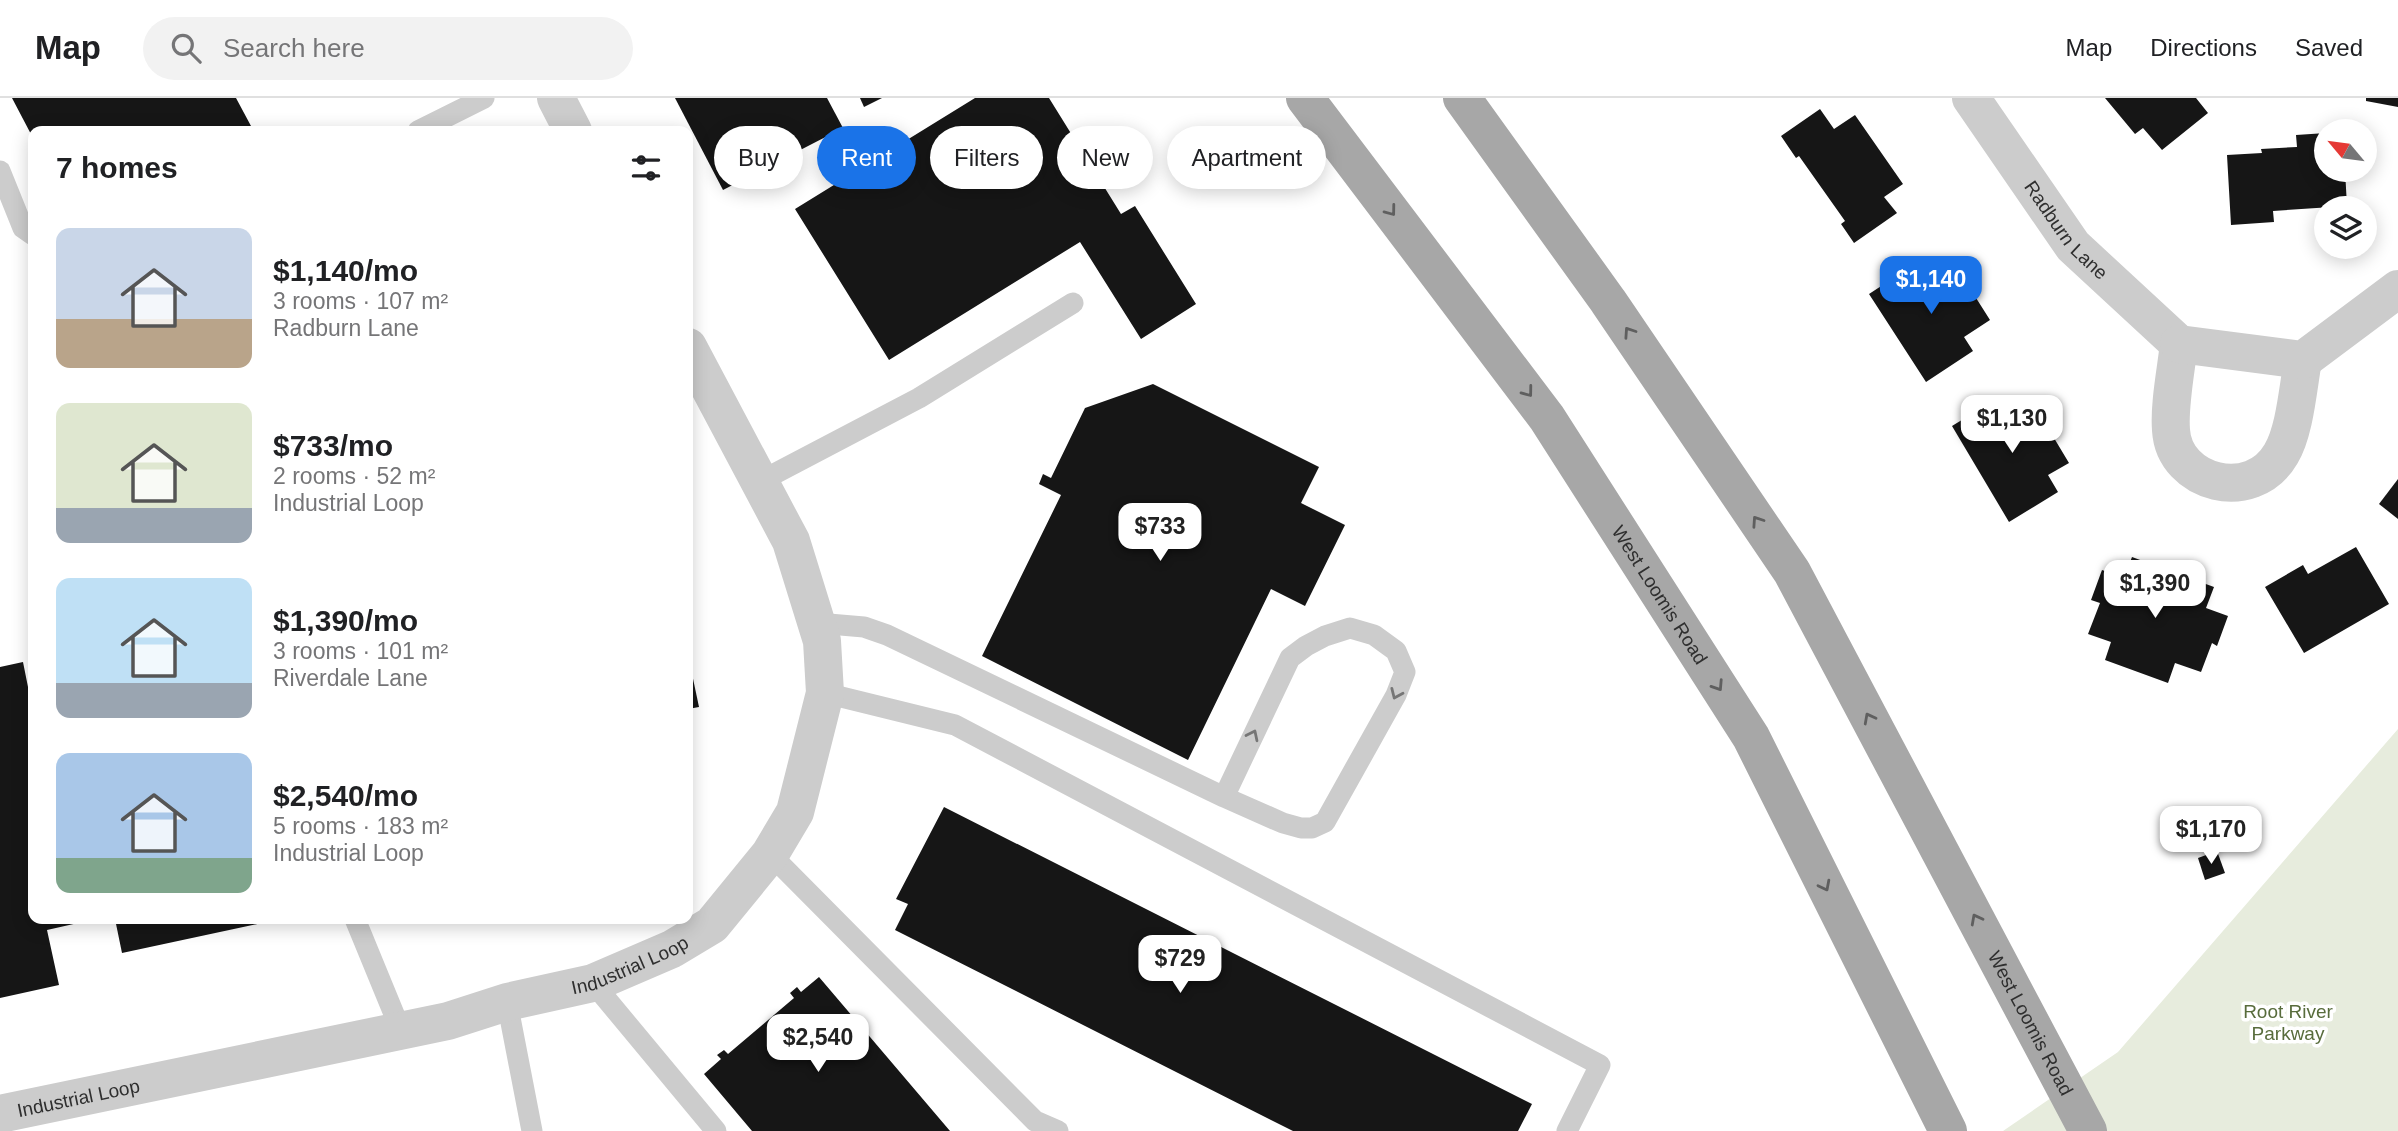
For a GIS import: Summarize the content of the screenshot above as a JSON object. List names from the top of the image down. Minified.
{"streets":{"main road":["West Loomis Road"],"street":["Radburn Lane","Industrial Loop"]},"parks":["Root River Parkway"],"north":"top left","page":{"header":"Map","search":"Search here","nav":["Map","Directions","Saved"],"chip":["Buy","Rent","Filters","New","Apartment"],"heading":"7 homes","list":[{"name":"$1,140/mo","note":"3 rooms · 107 m² · Radburn Lane"},{"name":"$733/mo","note":"2 rooms · 52 m² · Industrial Loop"},{"name":"$1,390/mo","note":"3 rooms · 101 m² · Riverdale Lane"},{"name":"$2,540/mo","note":"5 rooms · 183 m² · Industrial Loop"}],"price":["$1,140","$1,130","$733","$1,390","$1,170","$729","$2,540"]}}
